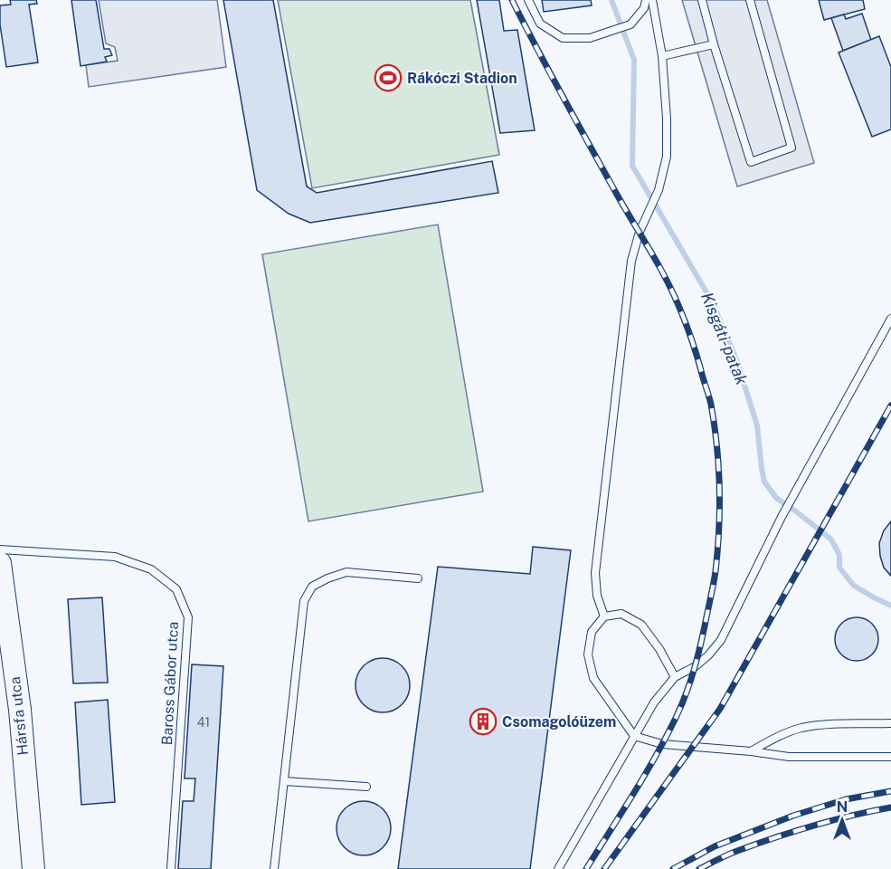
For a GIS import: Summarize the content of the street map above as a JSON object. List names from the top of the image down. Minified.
{"streets":{"street":["Hársfa utca"],"lane":["Baross Gábor utca"]},"water":["Kisgáti-patak"],"places":{"sports":["Rákóczi Stadion"],"building":["Csomagolóüzem"]},"house_numbers":["41"],"north":"top"}
